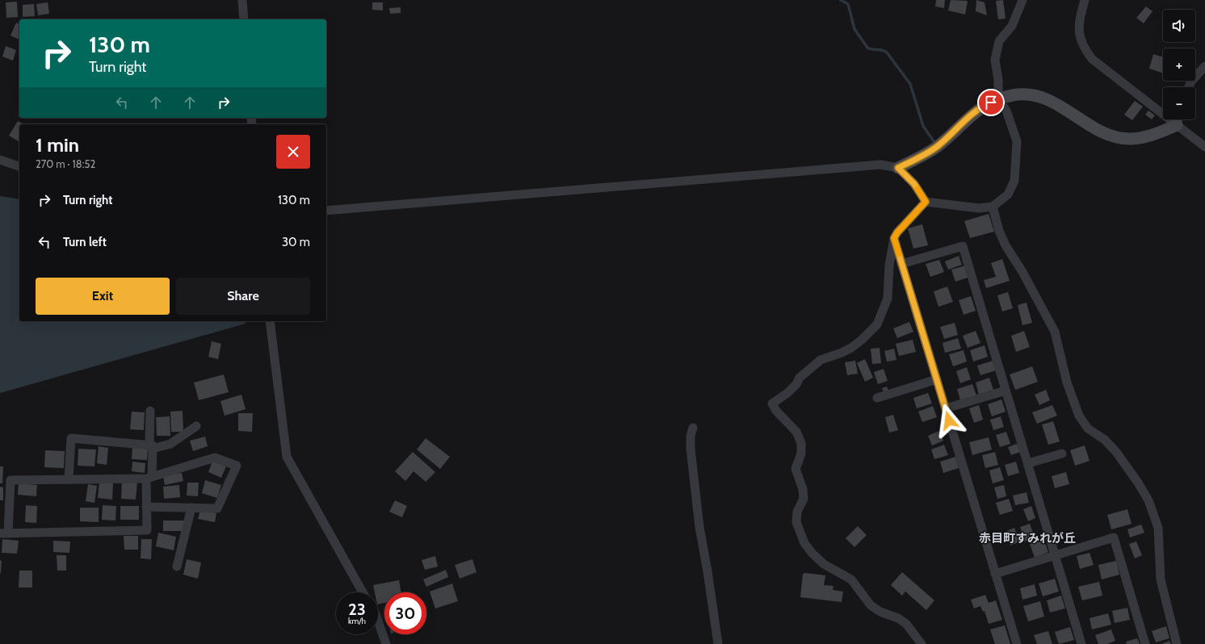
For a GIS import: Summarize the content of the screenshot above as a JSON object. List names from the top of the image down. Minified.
{"districts":["赤目町すみれが丘"],"page":{"map_buttons":["+","−"],"turn":["130 m","Turn right"],"heading":["1 min","270 m · 18:52"],"list":[{"name":"Turn right","value":"130 m"},{"name":"Turn left","value":"30 m"}],"buttons":["Exit","Share"],"speed":"23 km/h","limit":"30"}}
